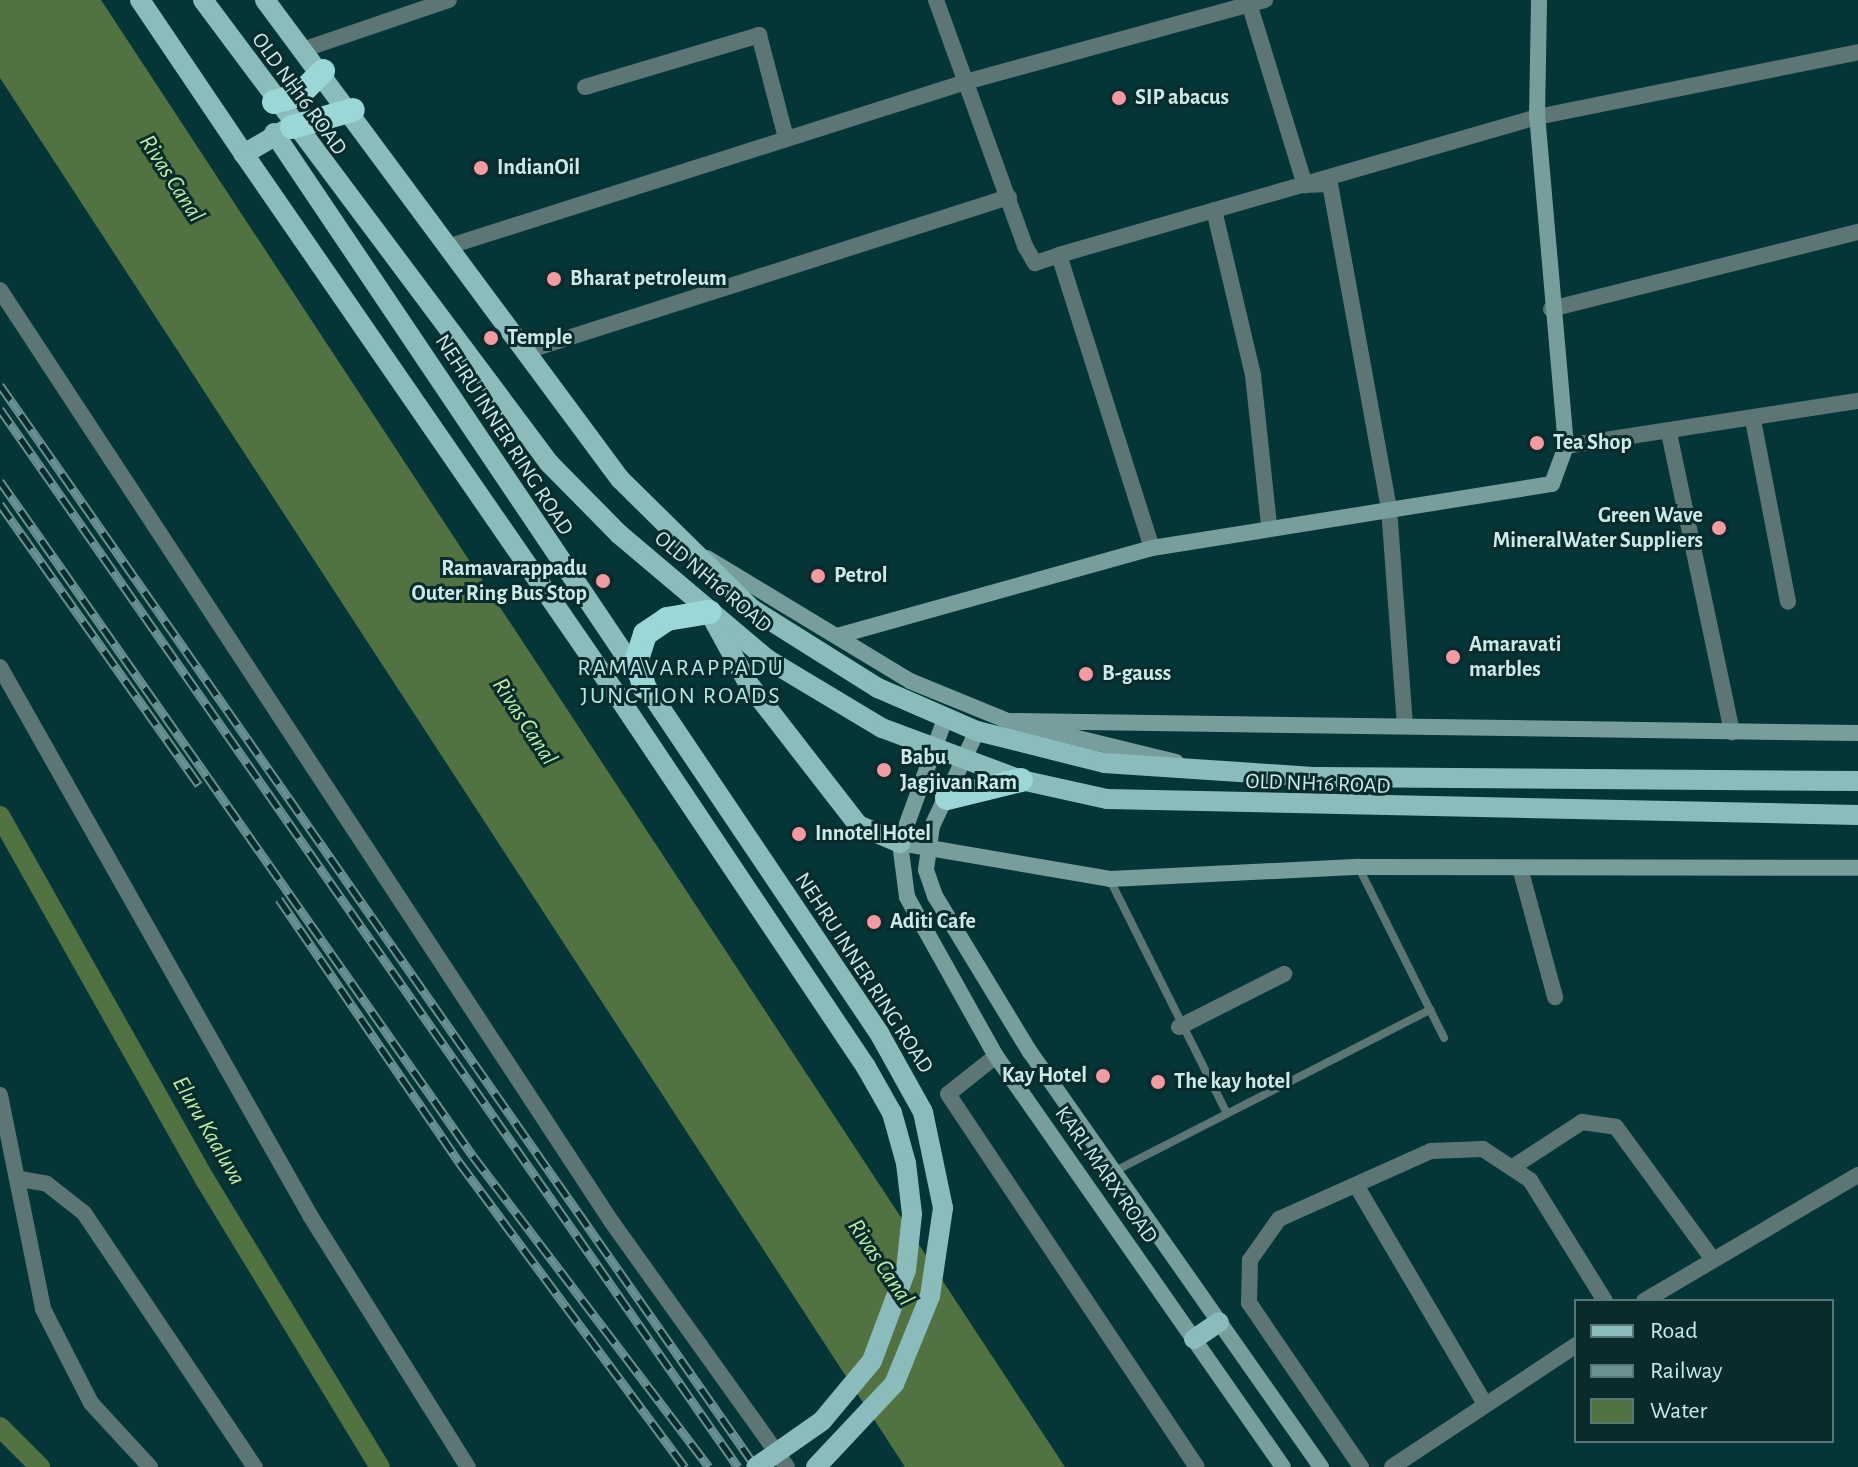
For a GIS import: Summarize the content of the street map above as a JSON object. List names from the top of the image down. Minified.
{"streets":{"main road":["OLD NH16 ROAD","NEHRU INNER RING ROAD"],"street":["KARL MARX ROAD"]},"crossings":[["OLD NH16 ROAD","NEHRU INNER RING ROAD"],["OLD NH16 ROAD","KARL MARX ROAD"]],"districts":["RAMAVARAPPADU JUNCTION ROADS"],"water":["Rivas Canal","Eluru Kaaluva"],"places":["SIP abacus","IndianOil","Bharat petroleum","Temple","Tea Shop","Green Wave MineralWater Suppliers","Petrol","Ramavarappadu Outer Ring Bus Stop","Amaravati marbles","B-gauss","Babu Jagjivan Ram","Innotel Hotel","Aditi Cafe","Kay Hotel","The kay hotel"],"legend":["Road","Railway","Water"]}
